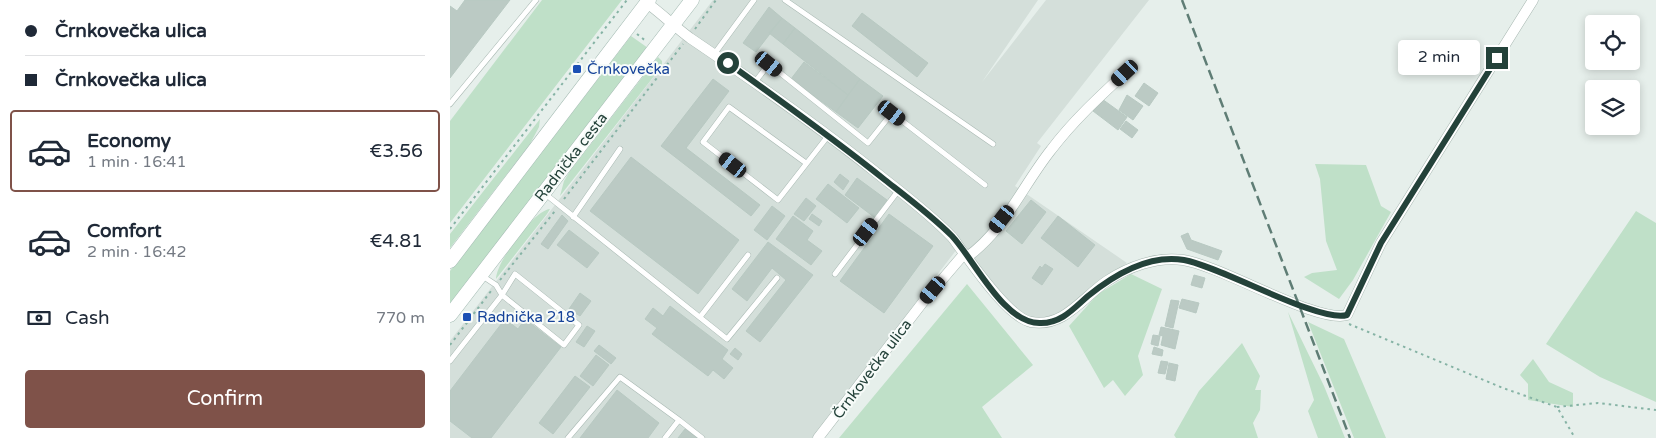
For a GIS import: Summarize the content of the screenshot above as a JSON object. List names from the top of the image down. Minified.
{"streets":{"main road":["Radnička cesta"],"street":["Črnkovečka ulica"]},"places":{"transit":["Črnkovečka","Radnička 218"]},"page":{"banner":["Črnkovečka ulica","Črnkovečka ulica"],"bubble":"2 min","list":[{"name":"Economy","note":"1 min · 16:41","value":"€3.56"},{"name":"Comfort","note":"2 min · 16:42","value":"€4.81"}],"pay":["Cash","770 m"],"buttons":"Confirm"}}
